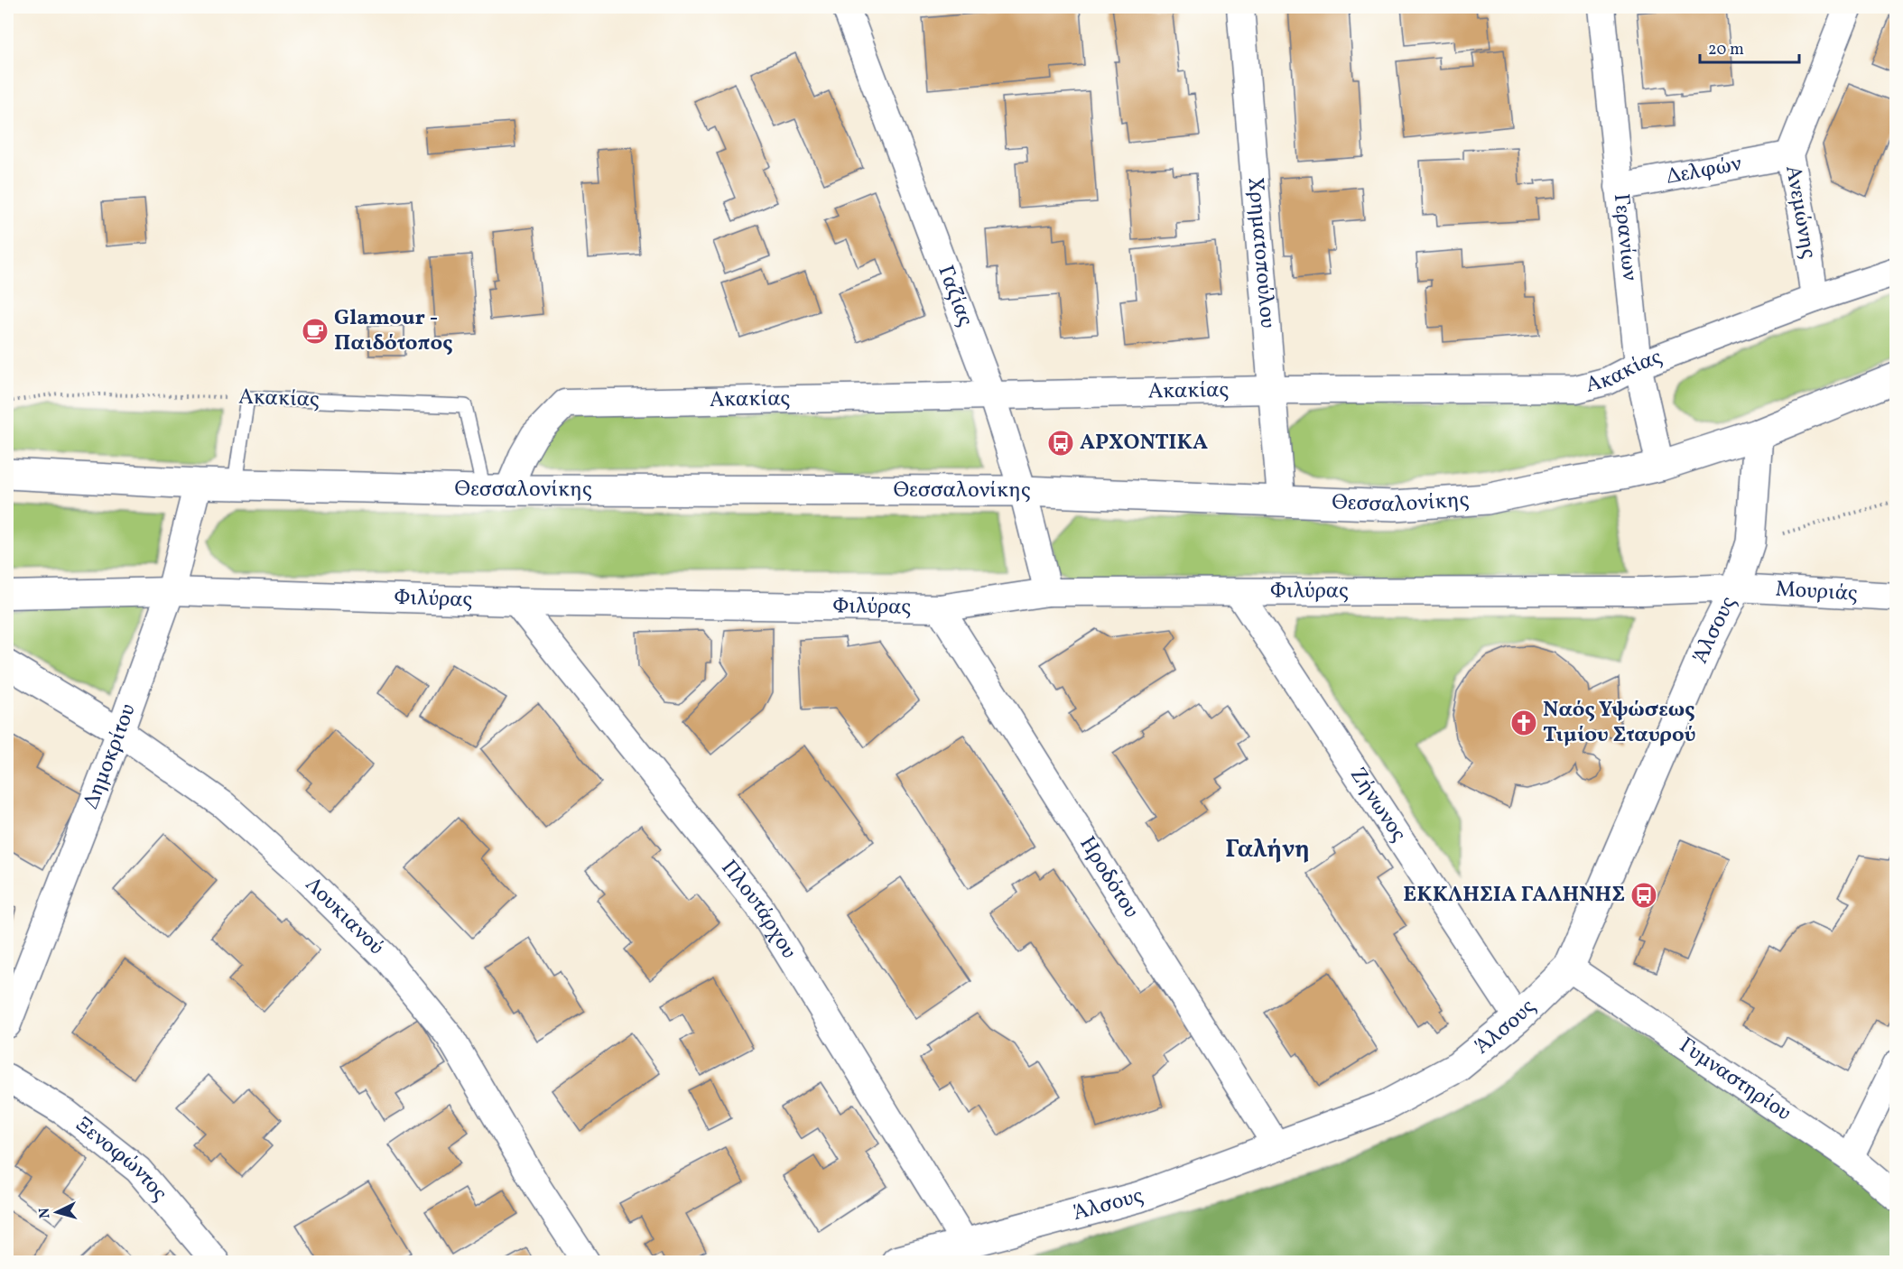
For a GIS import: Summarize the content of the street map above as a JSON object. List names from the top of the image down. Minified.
{"streets":{"main road":["Θεσσαλονίκης","Άλσους"],"street":["Δελφών","Ανεμώνης","Γερανίων","Χρηματοπούλου","Γαζίας","Ακακίας","Φιλύρας","Μουριάς","Δημοκρίτου","Ζήνωνος","Ηροδότου","Πλουτάρχου","Λουκιανού","Γυμναστηρίου","Ξενοφώντος"]},"crossings":[["Δελφών","Ανεμώνης"],["Δελφών","Γερανίων"],["Ανεμώνης","Ακακίας"],["Γερανίων","Ακακίας"],["Γερανίων","Θεσσαλονίκης"],["Χρηματοπούλου","Ακακίας"],["Χρηματοπούλου","Θεσσαλονίκης"],["Γαζίας","Ακακίας"],["Γαζίας","Θεσσαλονίκης"],["Γαζίας","Φιλύρας"],["Ακακίας","Θεσσαλονίκης"],["Θεσσαλονίκης","Άλσους"],["Θεσσαλονίκης","Δημοκρίτου"],["Φιλύρας","Μουριάς"],["Φιλύρας","Άλσους"],["Φιλύρας","Δημοκρίτου"],["Φιλύρας","Ζήνωνος"],["Φιλύρας","Ηροδότου"],["Φιλύρας","Πλουτάρχου"],["Μουριάς","Άλσους"],["Άλσους","Ζήνωνος"],["Άλσους","Ηροδότου"],["Άλσους","Πλουτάρχου"],["Άλσους","Γυμναστηρίου"],["Δημοκρίτου","Λουκιανού"]],"districts":["Γαλήνη"],"places":{"cafe":["Glamour - Παιδότοπος"],"bus stop":["ΑΡΧΟΝΤΙΚΑ","ΕΚΚΛΗΣΙΑ ΓΑΛΗΝΗΣ"],"church":["Ναός Υψώσεως Τιμίου Σταυρού"]},"scale_bar":"20 m","north":"left"}
